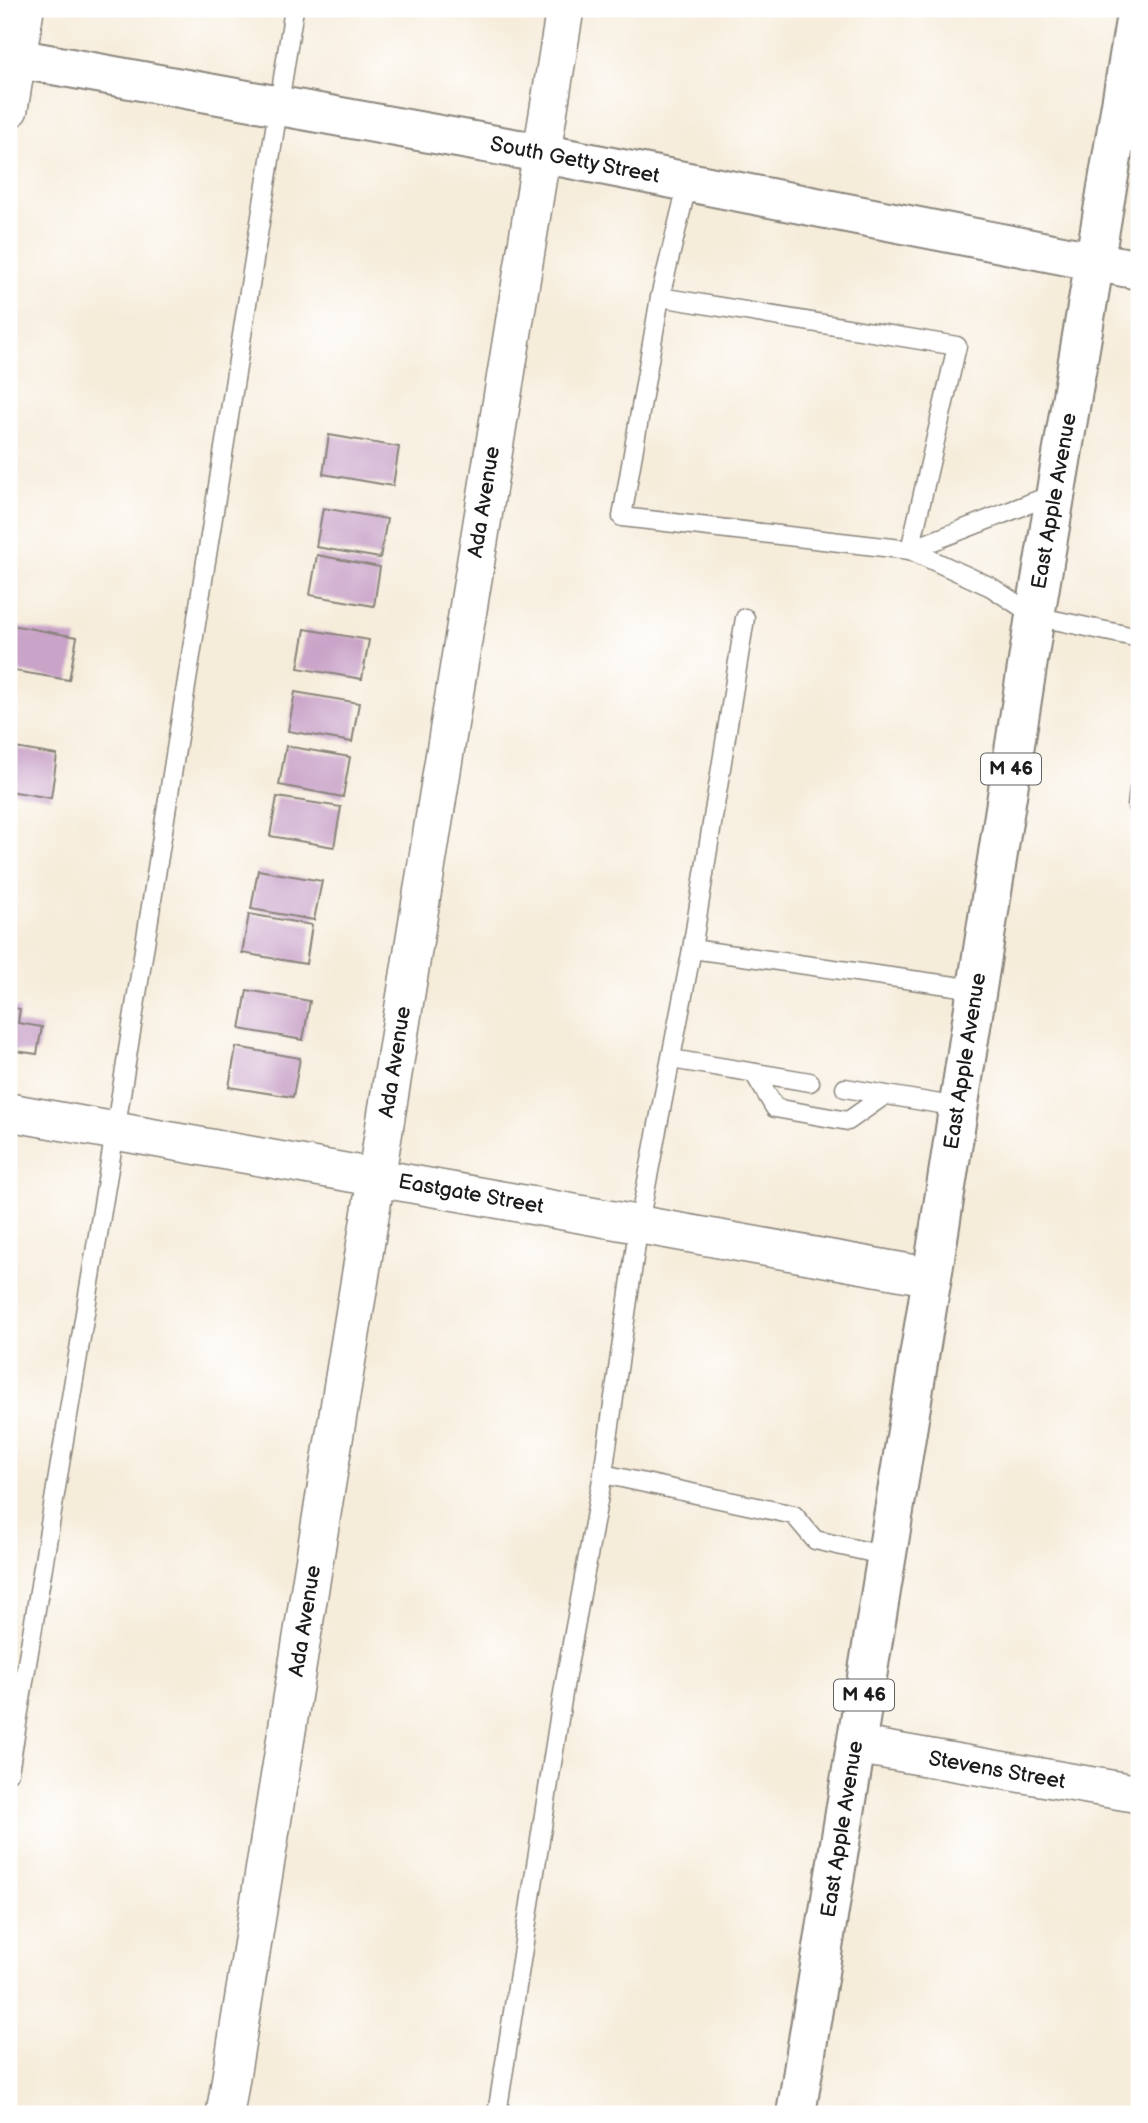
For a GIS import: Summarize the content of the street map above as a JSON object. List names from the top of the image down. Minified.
{"streets":{"main road":["South Getty Street","East Apple Avenue","M 46"],"street":["Ada Avenue","Eastgate Street","Stevens Street"]},"crossings":[["South Getty Street","East Apple Avenue"],["South Getty Street","Ada Avenue"],["East Apple Avenue","Eastgate Street"],["East Apple Avenue","Stevens Street"],["Ada Avenue","Eastgate Street"]]}
